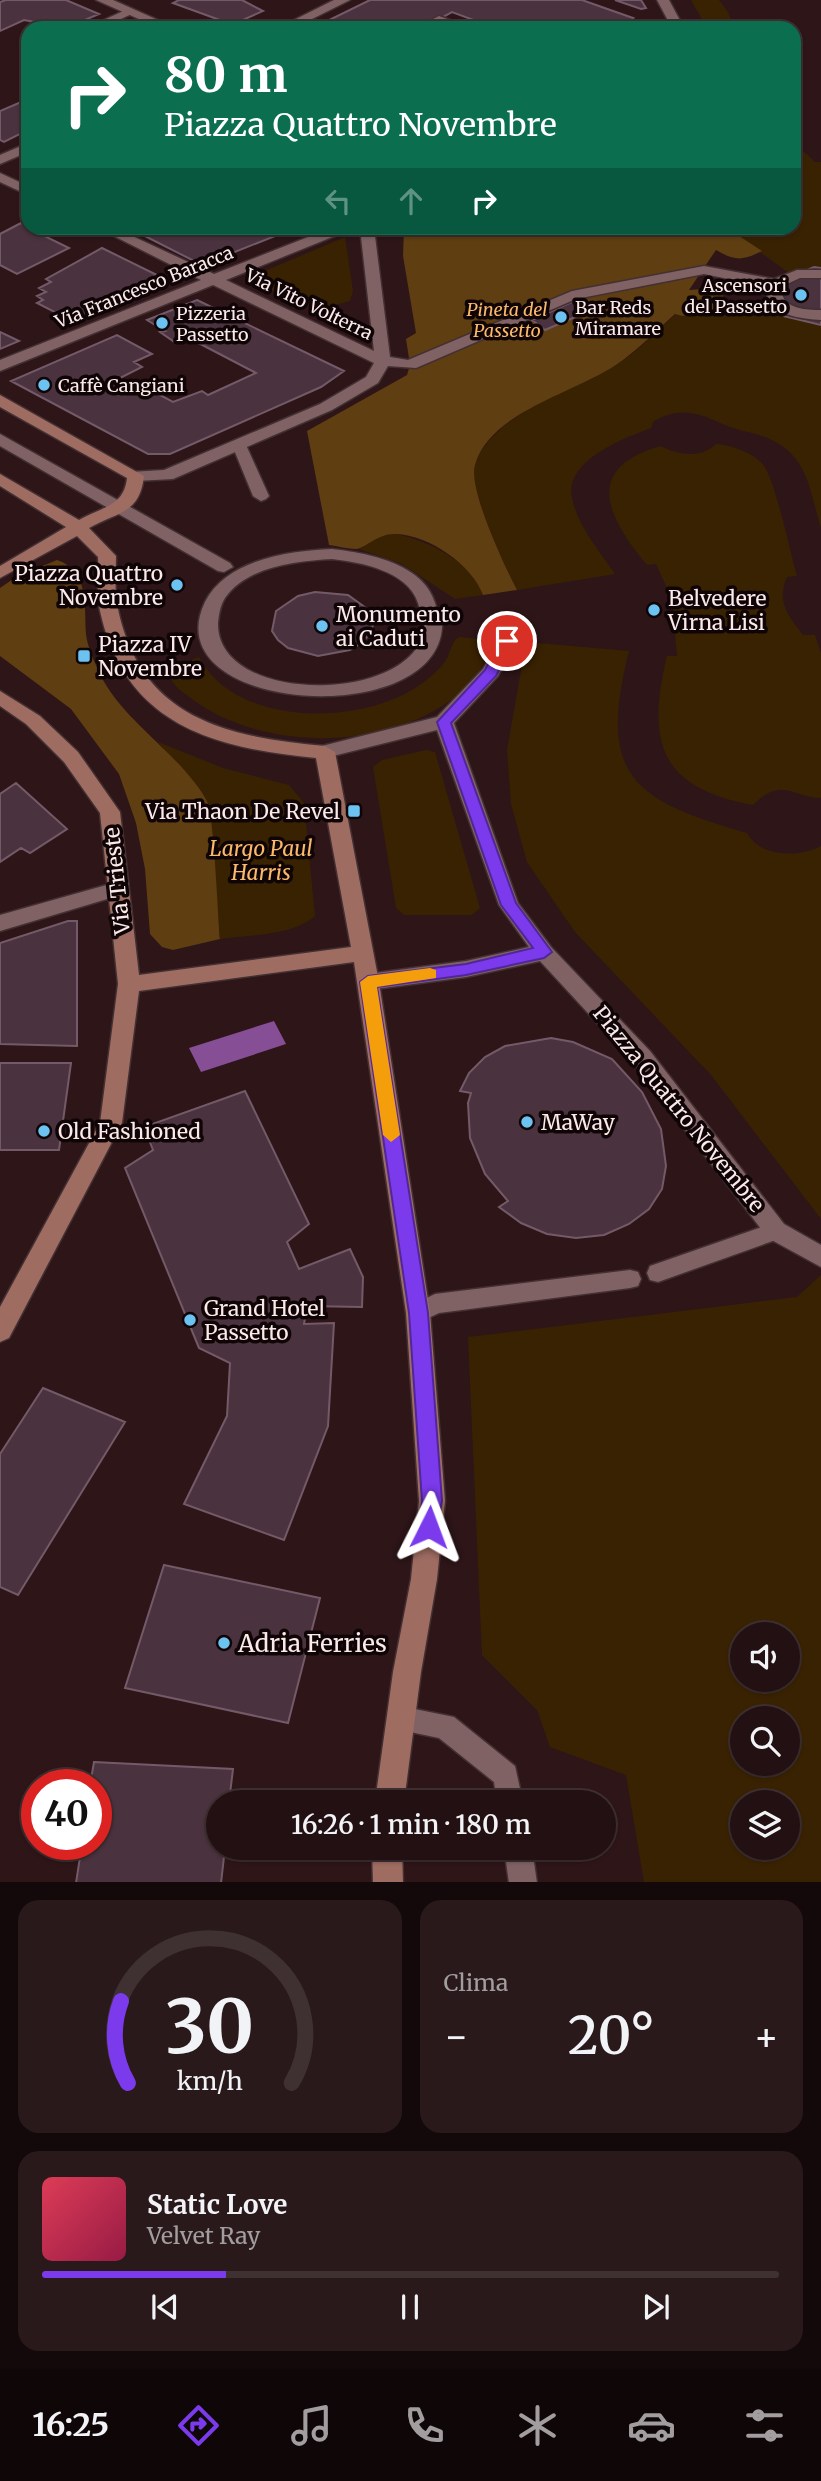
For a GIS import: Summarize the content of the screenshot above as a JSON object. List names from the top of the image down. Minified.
{"streets":{"street":["Via Francesco Baracca","Via Vito Volterra","Via Trieste","Piazza Quattro Novembre"]},"crossings":[["Via Francesco Baracca","Via Vito Volterra"]],"parks":["Pineta del Passetto","Largo Paul Harris"],"places":{"other":["Ascensori del Passetto","Bar Reds Miramare","Pizzeria Passetto","Caffè Cangiani","Piazza Quattro Novembre","Belvedere Virna Lisi","Monumento ai Caduti","MaWay","Old Fashioned","Grand Hotel Passetto","Adria Ferries"],"transit":["Piazza IV Novembre","Via Thaon De Revel"]},"page":{"turn":["80 m","Piazza Quattro Novembre"],"limit":"40","trip":"16:26 · 1 min · 180 m","tile":"Clima","heat":["−","20°","+"],"song":["Static Love","Velvet Ray"],"tabs":"16:25","gauge":["30","km/h"]}}
